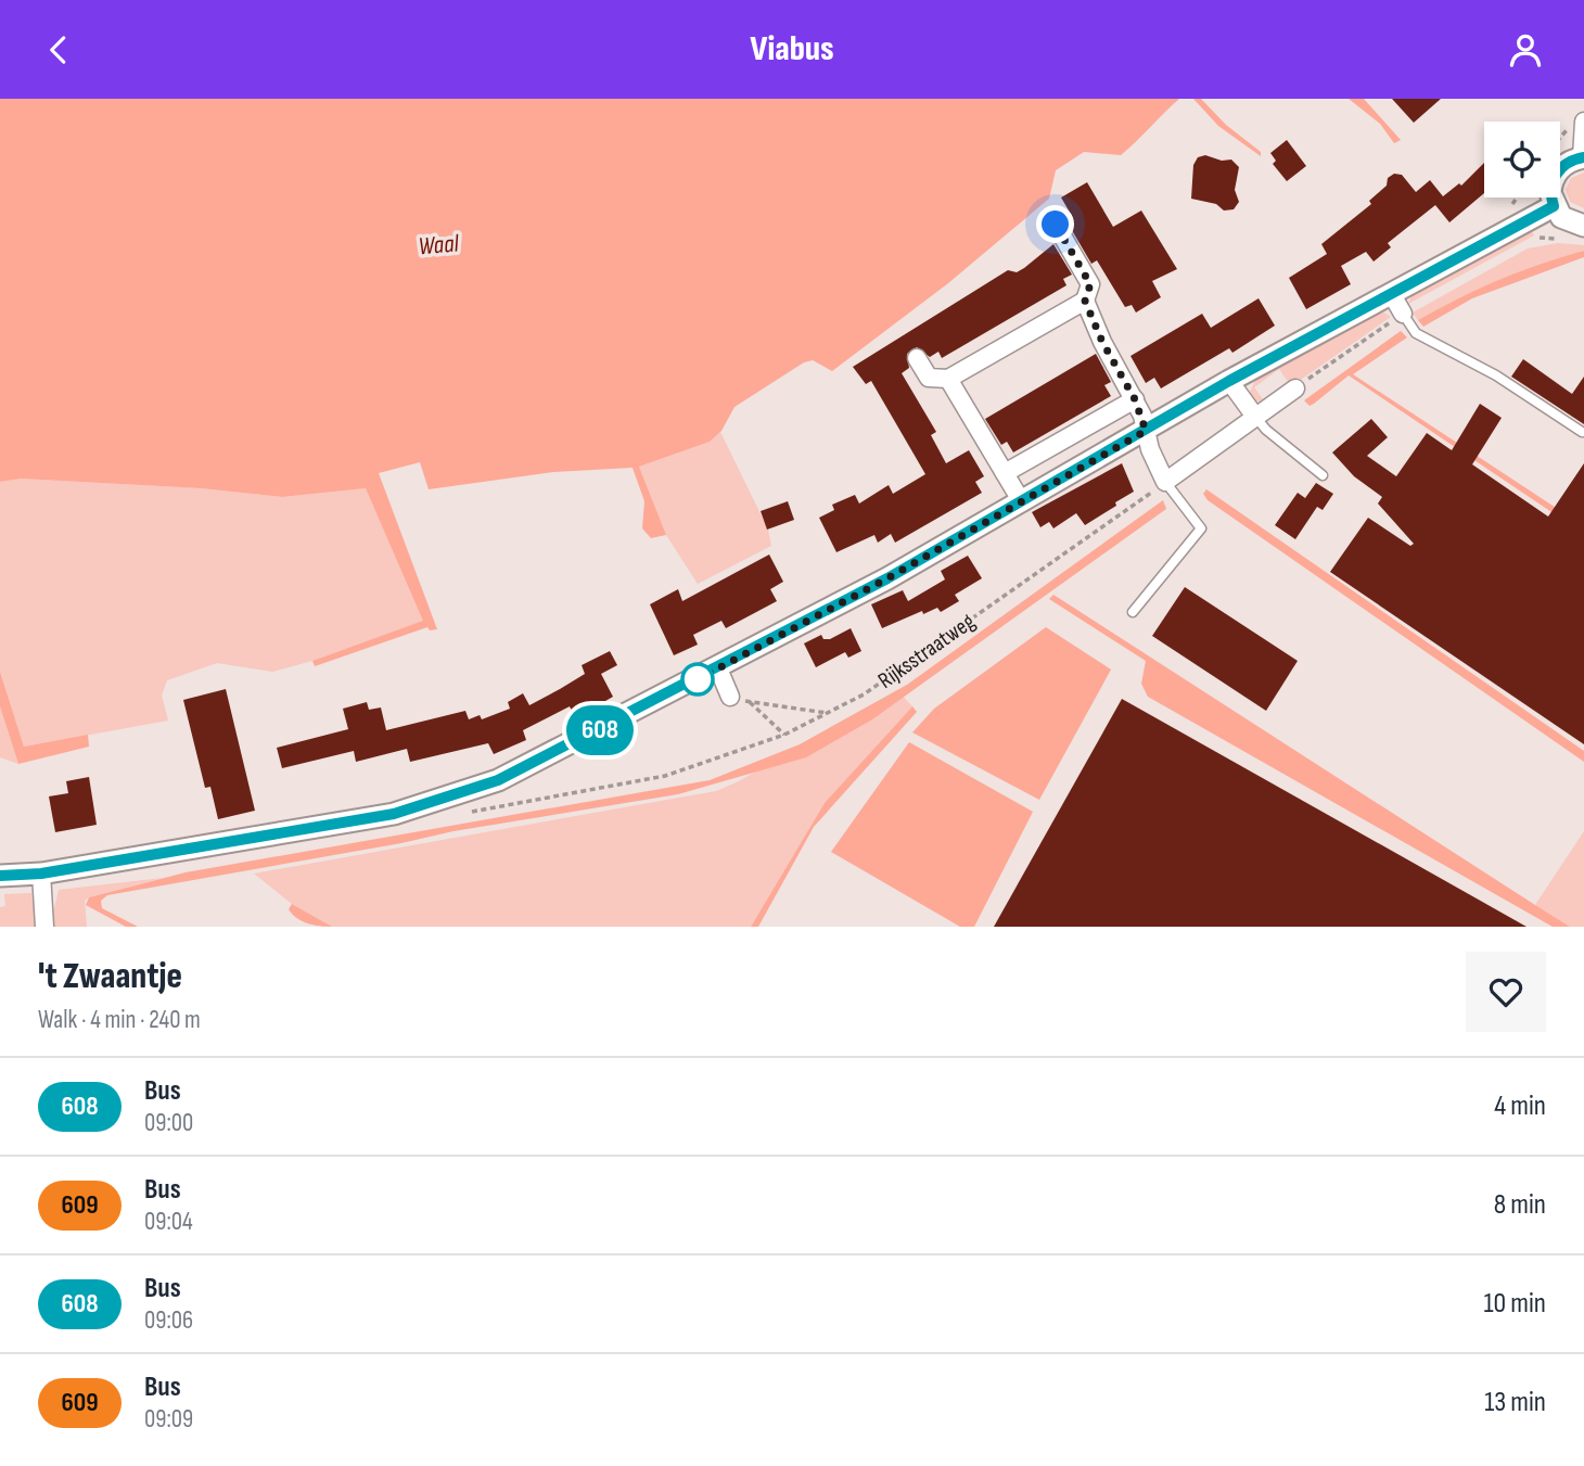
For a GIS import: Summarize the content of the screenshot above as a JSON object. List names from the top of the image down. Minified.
{"streets":{"path":["Rijksstraatweg"]},"water":["Waal"],"lines":["bus line 608"],"page":{"header":"Viabus","on_map":"608","heading":["'t Zwaantje","Walk · 4 min · 240 m"],"list":[{"mark":"608","name":"Bus","note":"09:00","value":"4 min"},{"mark":"609","name":"Bus","note":"09:04","value":"8 min"},{"mark":"608","name":"Bus","note":"09:06","value":"10 min"},{"mark":"609","name":"Bus","note":"09:09","value":"13 min"}]}}
